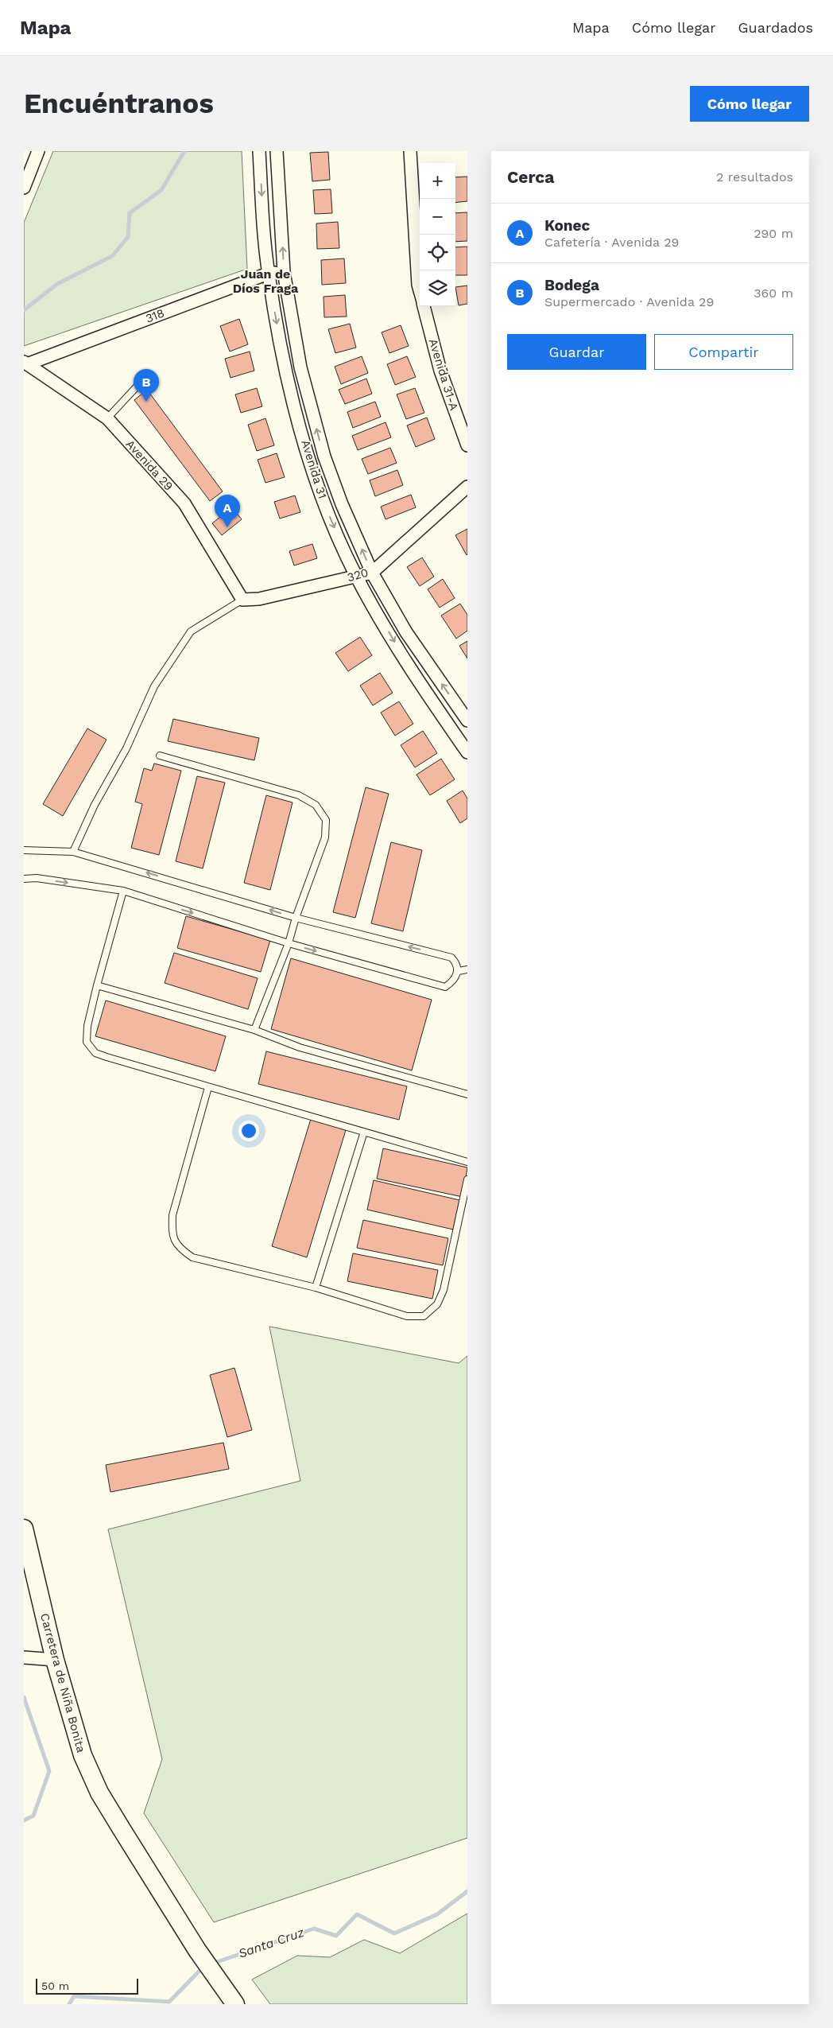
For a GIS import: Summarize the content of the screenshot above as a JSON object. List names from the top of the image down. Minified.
{"streets":{"main road":["Carretera de Niña Bonita"],"street":["318","Avenida 31-A","Avenida 29","Avenida 31","320"]},"crossings":[["318","Avenida 29"],["318","Avenida 31"],["Avenida 29","320"],["Avenida 31","320"]],"districts":["Juan de Díos Fraga"],"water":["Santa Cruz"],"scale_bar":"50 m","page":{"header":"Mapa","nav":["Mapa","Cómo llegar","Guardados"],"buttons":["Cómo llegar",["Guardar","Compartir"]],"title":"Encuéntranos","heading":["Cerca","2 resultados"],"map_buttons":["+","−"],"list":[{"mark":"A","name":"Konec","note":"Cafetería · Avenida 29","value":"290 m"},{"mark":"B","name":"Bodega","note":"Supermercado · Avenida 29","value":"360 m"}],"pins":["B","A"],"scale":"50 m"}}
